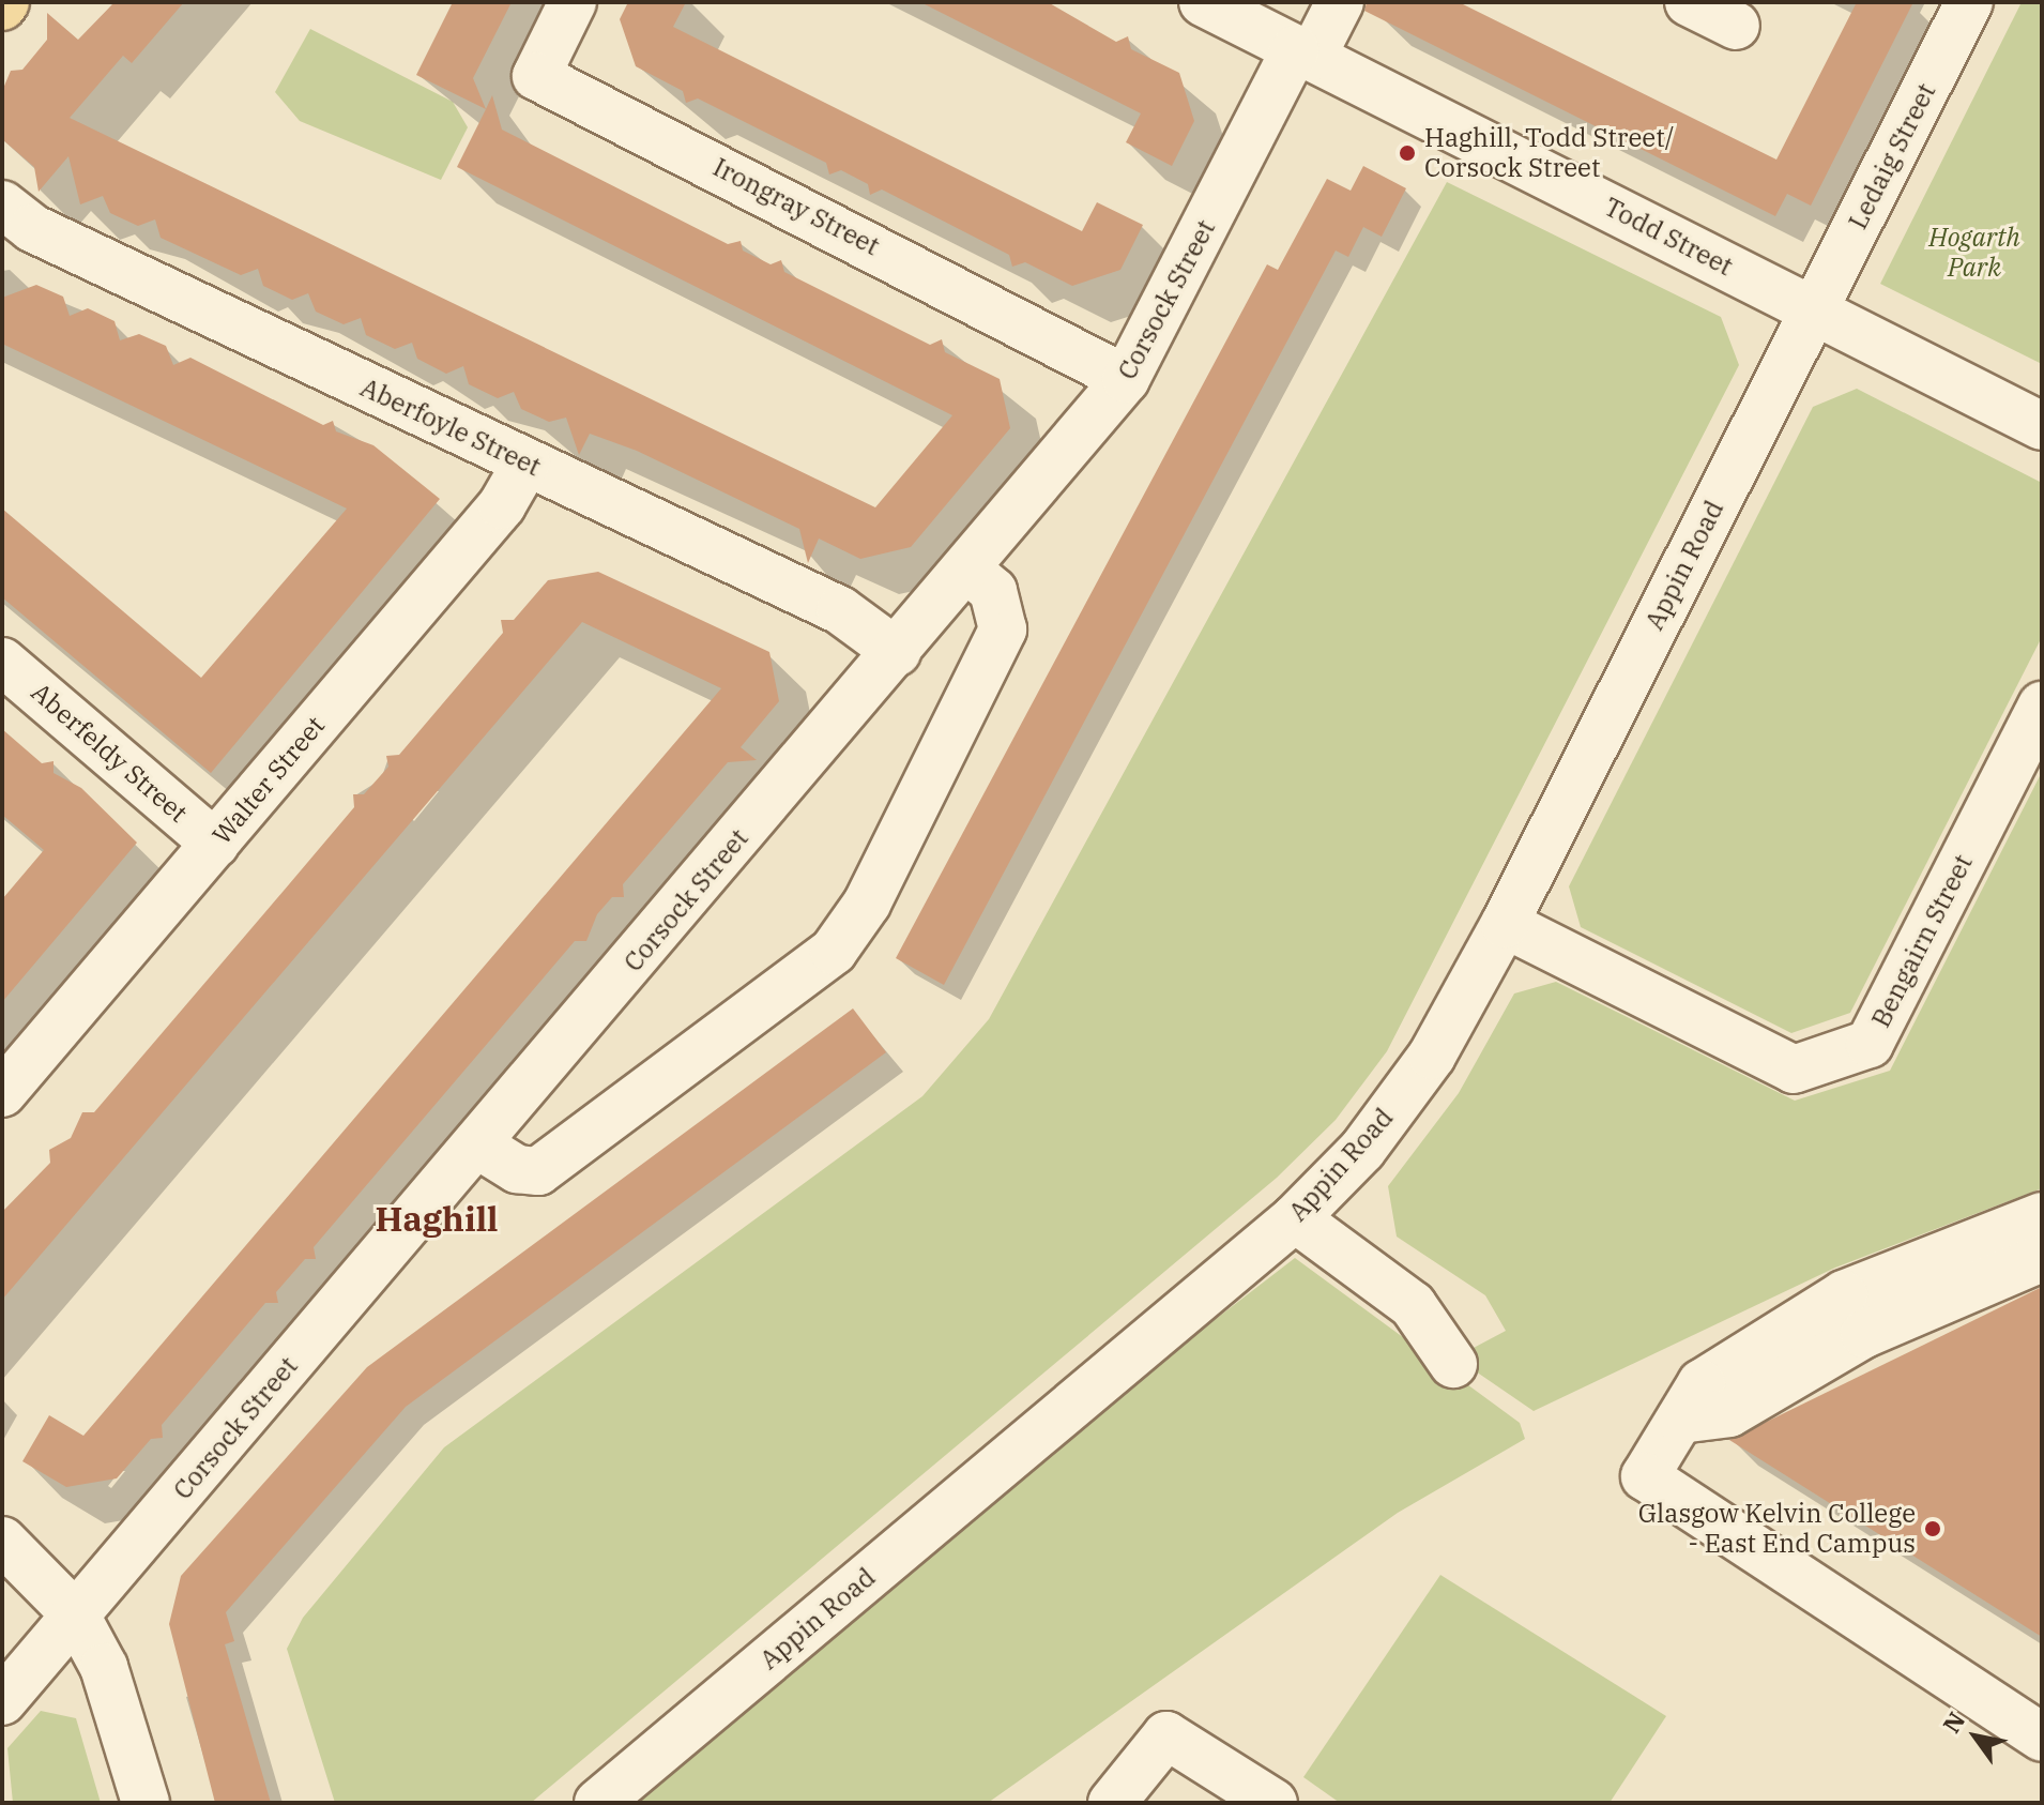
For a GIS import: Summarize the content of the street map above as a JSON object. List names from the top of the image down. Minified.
{"streets":{"street":["Ledaig Street","Irongray Street","Todd Street","Corsock Street","Aberfoyle Street","Appin Road","Aberfeldy Street","Walter Street","Bengairn Street"]},"crossings":[["Ledaig Street","Todd Street"],["Ledaig Street","Appin Road"],["Irongray Street","Corsock Street"],["Todd Street","Corsock Street"],["Todd Street","Appin Road"],["Corsock Street","Aberfoyle Street"],["Aberfoyle Street","Walter Street"],["Appin Road","Bengairn Street"],["Aberfeldy Street","Walter Street"]],"districts":["Haghill"],"parks":["Hogarth Park"],"places":["Haghill, Todd Street/ Corsock Street","Glasgow Kelvin College - East End Campus"],"north":"top left"}
